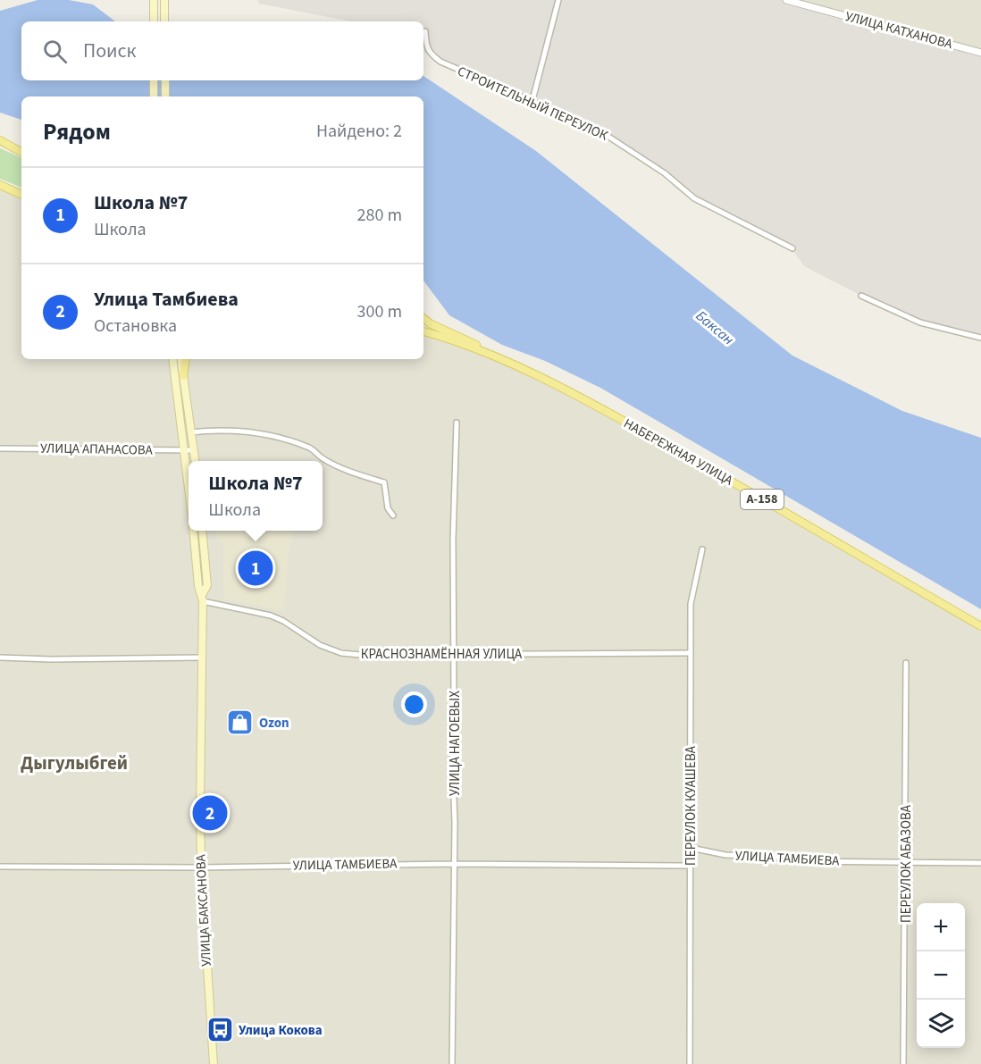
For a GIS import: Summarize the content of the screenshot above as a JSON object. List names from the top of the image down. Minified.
{"streets":{"main road":["НАБЕРЕЖНАЯ УЛИЦА","А-158","УЛИЦА БАКСАНОВА"],"street":["УЛИЦА КАТХАНОВА","СТРОИТЕЛЬНЫЙ ПЕРЕУЛОК","УЛИЦА АПАНАСОВА","КРАСНОЗНАМЁННАЯ УЛИЦА","УЛИЦА НАГОЕВЫХ","ПЕРЕУЛОК КУАШЕВА","УЛИЦА ТАМБИЕВА","ПЕРЕУЛОК АБАЗОВА"]},"crossings":[["УЛИЦА АПАНАСОВА","УЛИЦА БАКСАНОВА"],["НАБЕРЕЖНАЯ УЛИЦА","А-158"],["КРАСНОЗНАМЁННАЯ УЛИЦА","УЛИЦА НАГОЕВЫХ"],["КРАСНОЗНАМЁННАЯ УЛИЦА","ПЕРЕУЛОК КУАШЕВА"],["КРАСНОЗНАМЁННАЯ УЛИЦА","УЛИЦА БАКСАНОВА"],["УЛИЦА НАГОЕВЫХ","УЛИЦА ТАМБИЕВА"],["ПЕРЕУЛОК КУАШЕВА","УЛИЦА ТАМБИЕВА"],["УЛИЦА ТАМБИЕВА","ПЕРЕУЛОК АБАЗОВА"],["УЛИЦА ТАМБИЕВА","УЛИЦА БАКСАНОВА"]],"districts":["Дыгулыбгей"],"water":["Баксан"],"places":{"shop":["Ozon"],"bus stop":["Улица Кокова"]},"page":{"search":"Поиск","heading":["Рядом","Найдено: 2"],"list":[{"mark":"1","name":"Школа №7","note":"Школа","value":"280 m"},{"mark":"2","name":"Улица Тамбиева","note":"Остановка","value":"300 m"}],"popup":["Школа №7","Школа"],"pins":["1","2"],"map_buttons":["+","−"]}}
